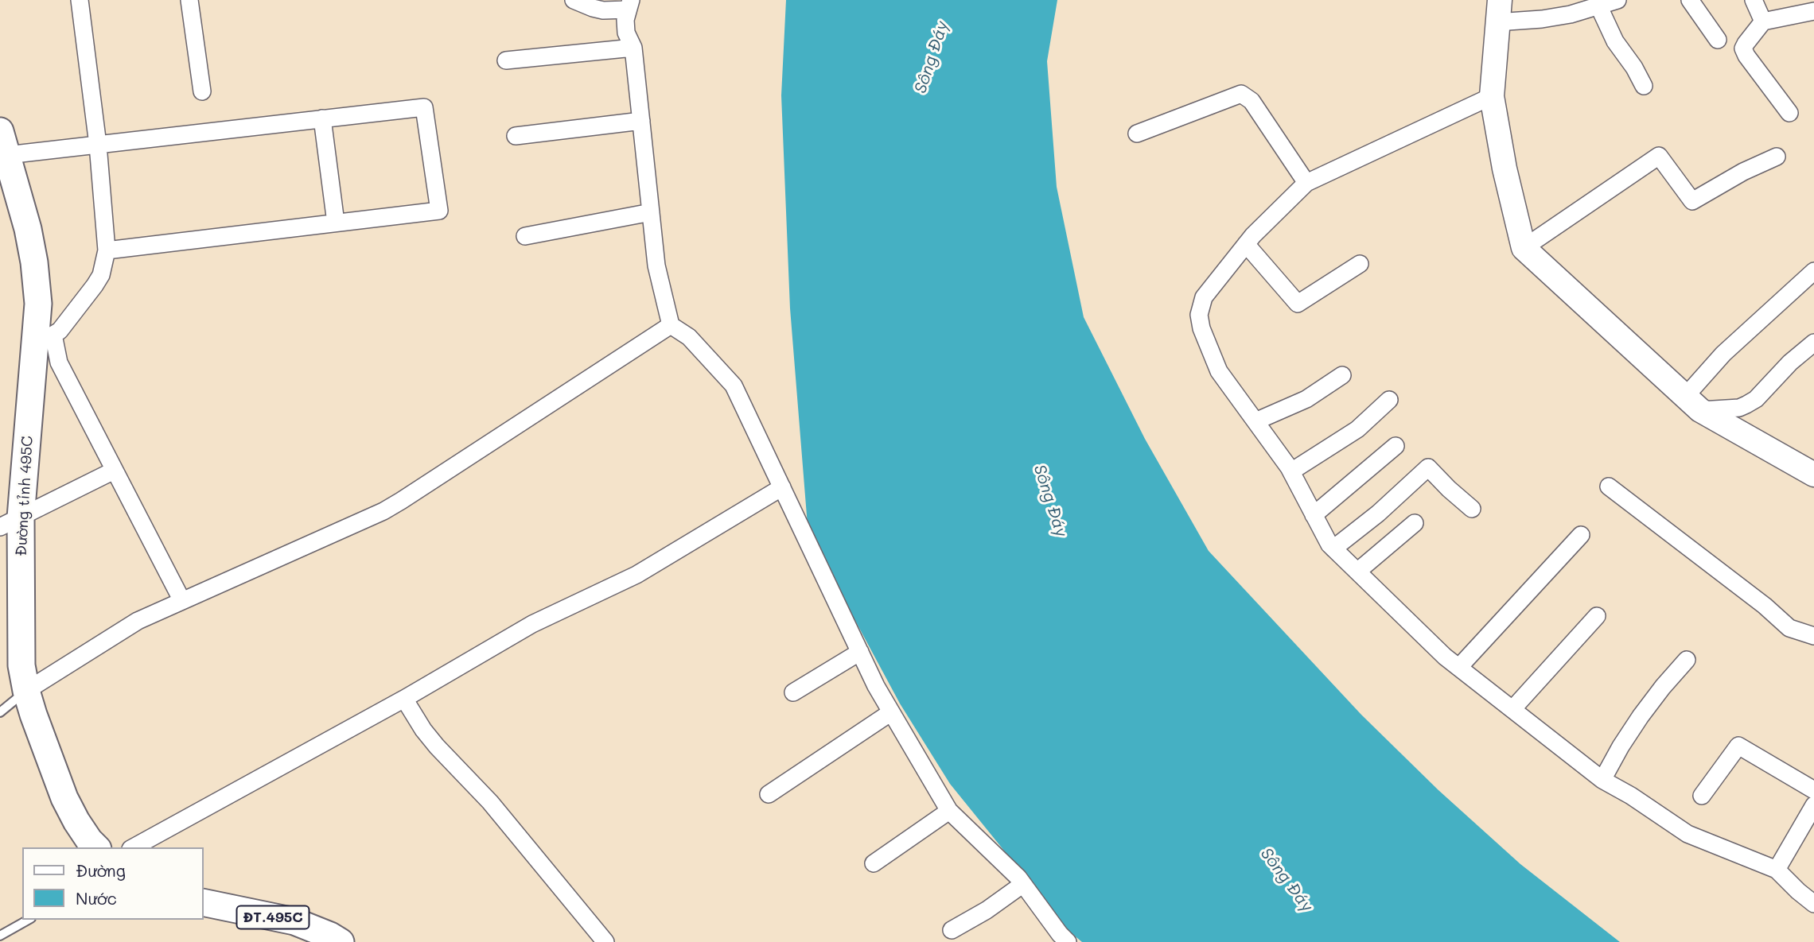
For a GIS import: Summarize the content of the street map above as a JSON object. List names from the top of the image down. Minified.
{"streets":{"main road":["Đường tỉnh 495C","ĐT.495C"]},"water":["Sông Đáy"],"legend":["Đường","Nước"]}
